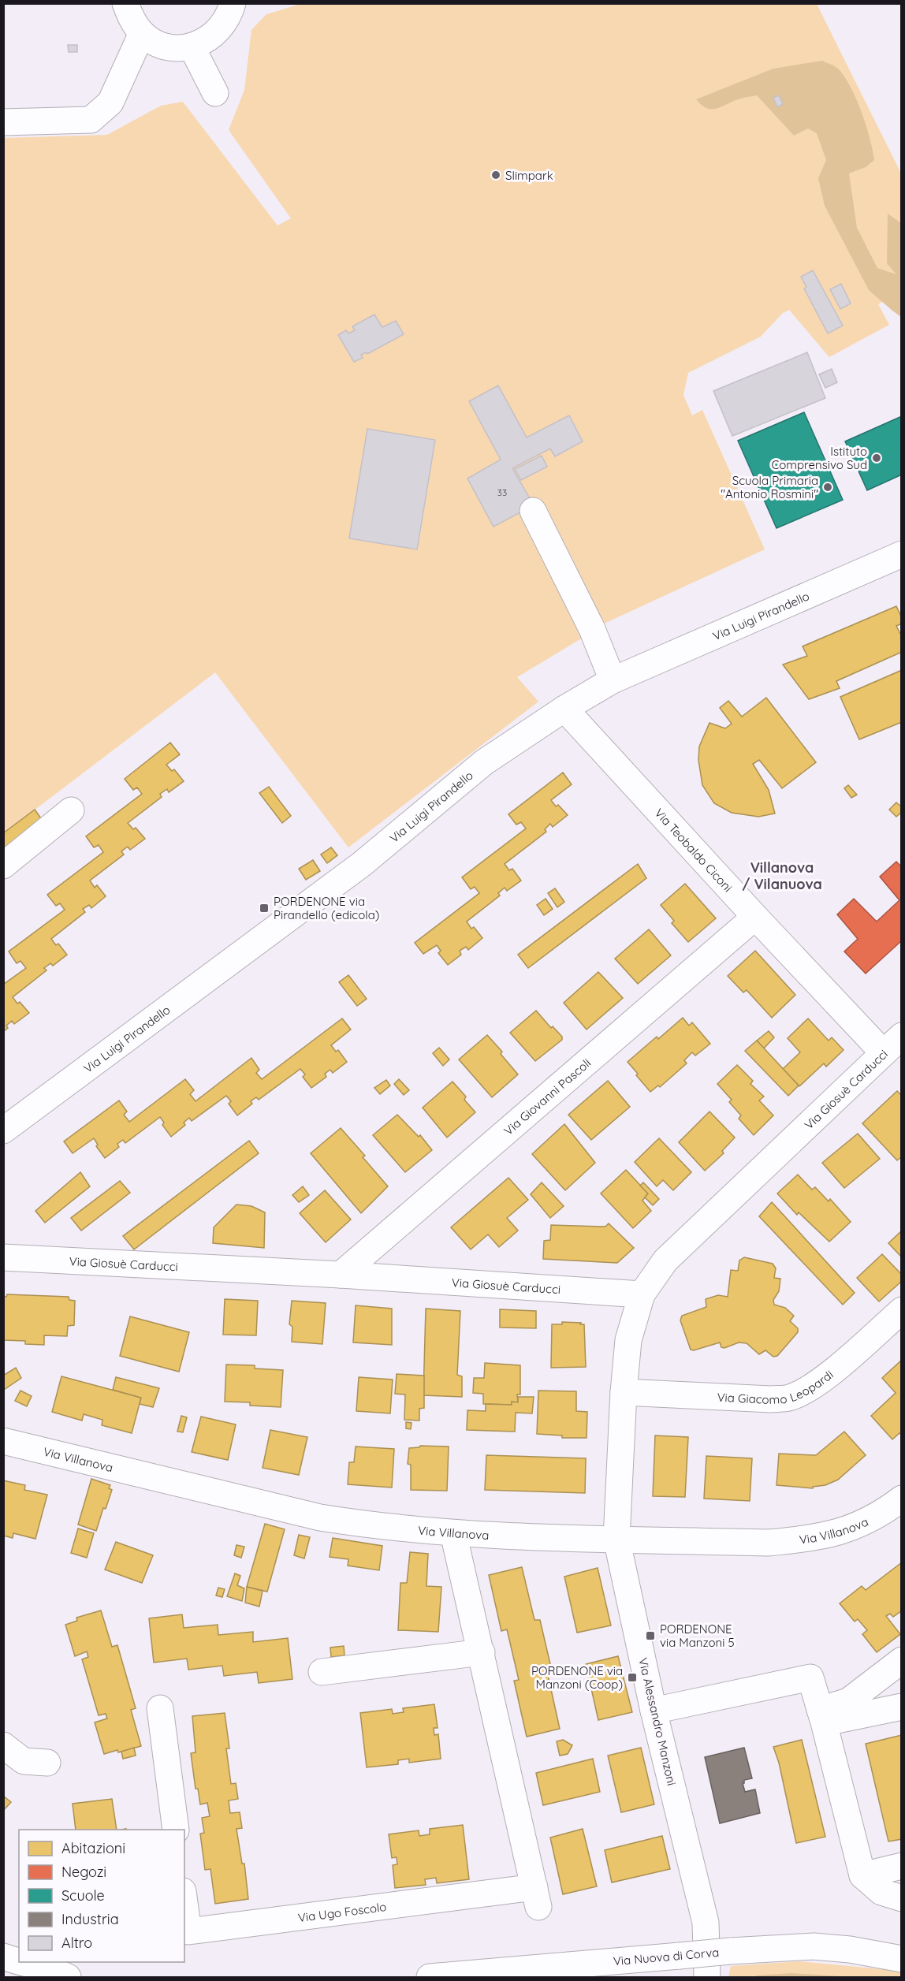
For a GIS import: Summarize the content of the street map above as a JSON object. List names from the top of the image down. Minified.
{"streets":{"street":["Via Luigi Pirandello","Via Teobaldo Ciconi","Via Giosuè Carducci","Via Giovanni Pascoli","Via Giacomo Leopardi","Via Villanova","Via Alessandro Manzoni","Via Ugo Foscolo","Via Nuova di Corva"]},"crossings":[["Via Luigi Pirandello","Via Teobaldo Ciconi"],["Via Teobaldo Ciconi","Via Giosuè Carducci"],["Via Teobaldo Ciconi","Via Giovanni Pascoli"],["Via Giosuè Carducci","Via Giovanni Pascoli"],["Via Giosuè Carducci","Via Alessandro Manzoni"],["Via Giacomo Leopardi","Via Alessandro Manzoni"],["Via Villanova","Via Alessandro Manzoni"],["Via Villanova","Via Ugo Foscolo"]],"districts":["Villanova / Vilanuova"],"places":{"other":["Slimpark","Istituto Comprensivo Sud","Scuola Primaria \"Antonio Rosmini\""],"transit":["PORDENONE via Pirandello (edicola)","PORDENONE via Manzoni 5","PORDENONE via Manzoni (Coop)"]},"house_numbers":["33"],"legend":["Abitazioni","Negozi","Scuole","Industria","Altro"]}
